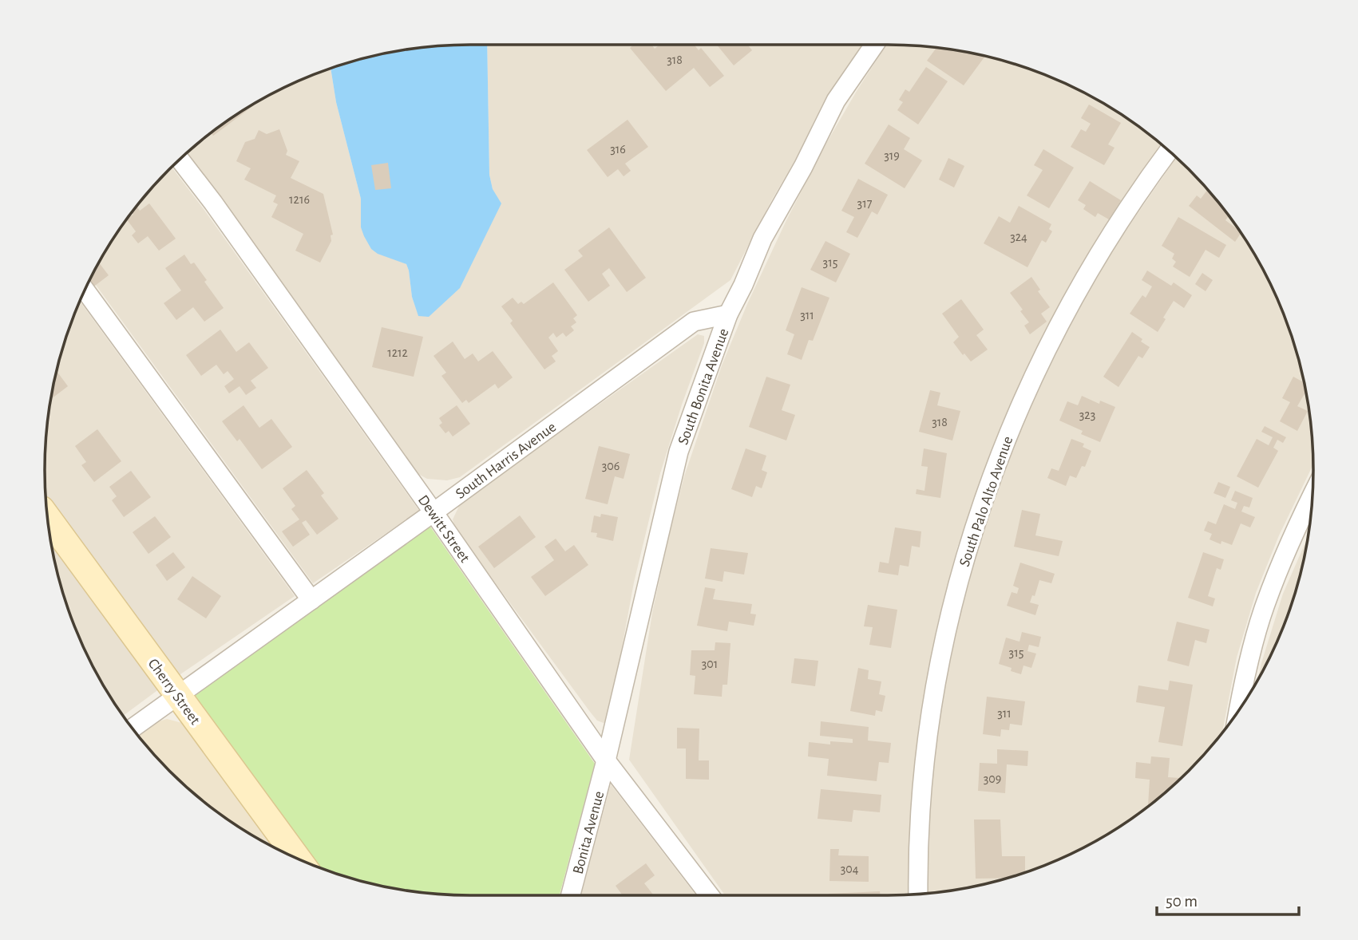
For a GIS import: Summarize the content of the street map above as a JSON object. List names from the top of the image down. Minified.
{"streets":{"street":["South Bonita Avenue","South Harris Avenue","South Palo Alto Avenue","Dewitt Street","Cherry Street","Bonita Avenue"]},"crossings":[["South Bonita Avenue","South Harris Avenue"],["South Bonita Avenue","Dewitt Street"],["South Bonita Avenue","Bonita Avenue"],["South Harris Avenue","Dewitt Street"],["South Harris Avenue","Cherry Street"],["Dewitt Street","Bonita Avenue"]],"house_numbers":["318","316","319","1216","317","324","315","311","1212","323","318","306","315","301","311","309","304"],"scale_bar":"50 m"}
